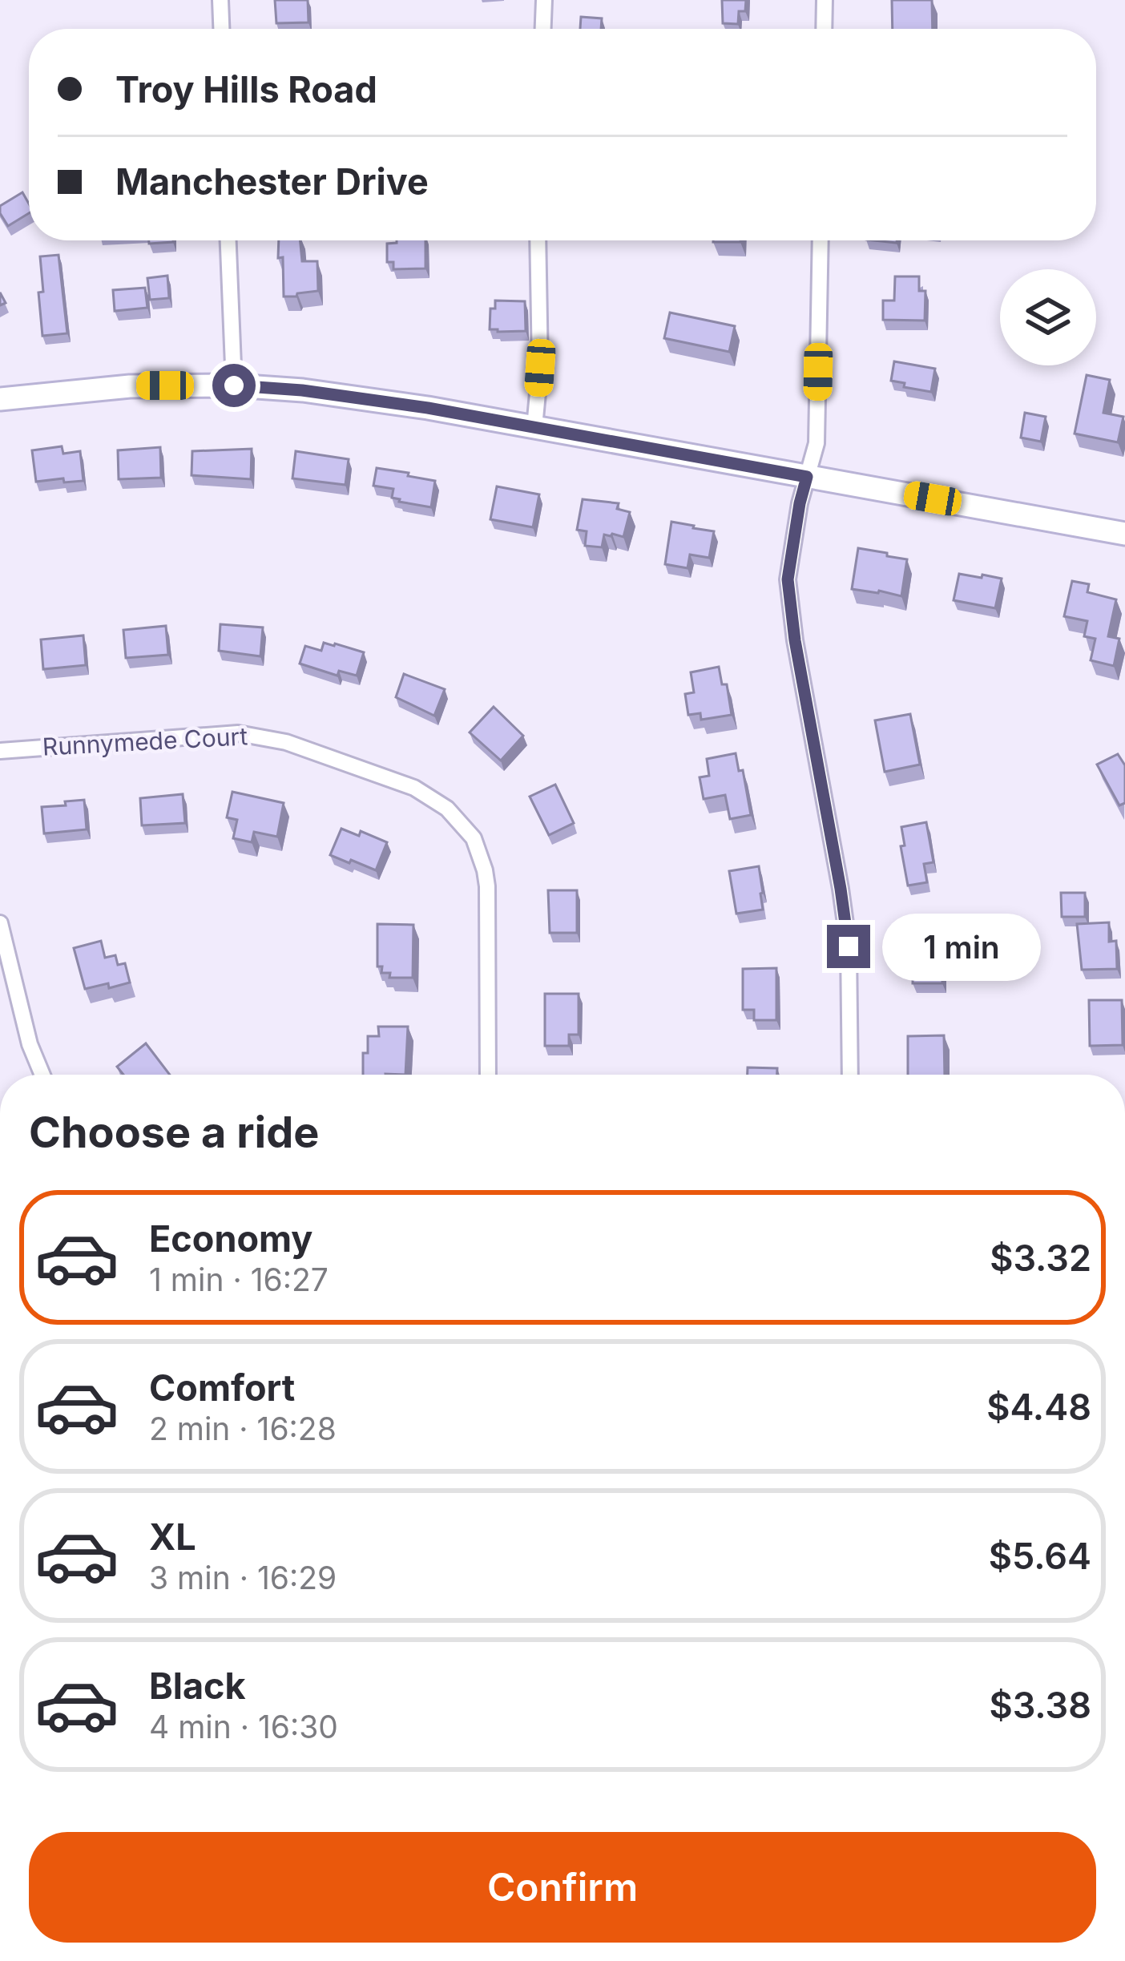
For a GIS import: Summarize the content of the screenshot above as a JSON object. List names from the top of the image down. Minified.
{"streets":{"street":["Runnymede Court"]},"page":{"banner":["Troy Hills Road","Manchester Drive"],"bubble":"1 min","heading":"Choose a ride","list":[{"name":"Economy","note":"1 min · 16:27","value":"$3.32"},{"name":"Comfort","note":"2 min · 16:28","value":"$4.48"},{"name":"XL","note":"3 min · 16:29","value":"$5.64"},{"name":"Black","note":"4 min · 16:30","value":"$3.38"}],"buttons":"Confirm"}}
